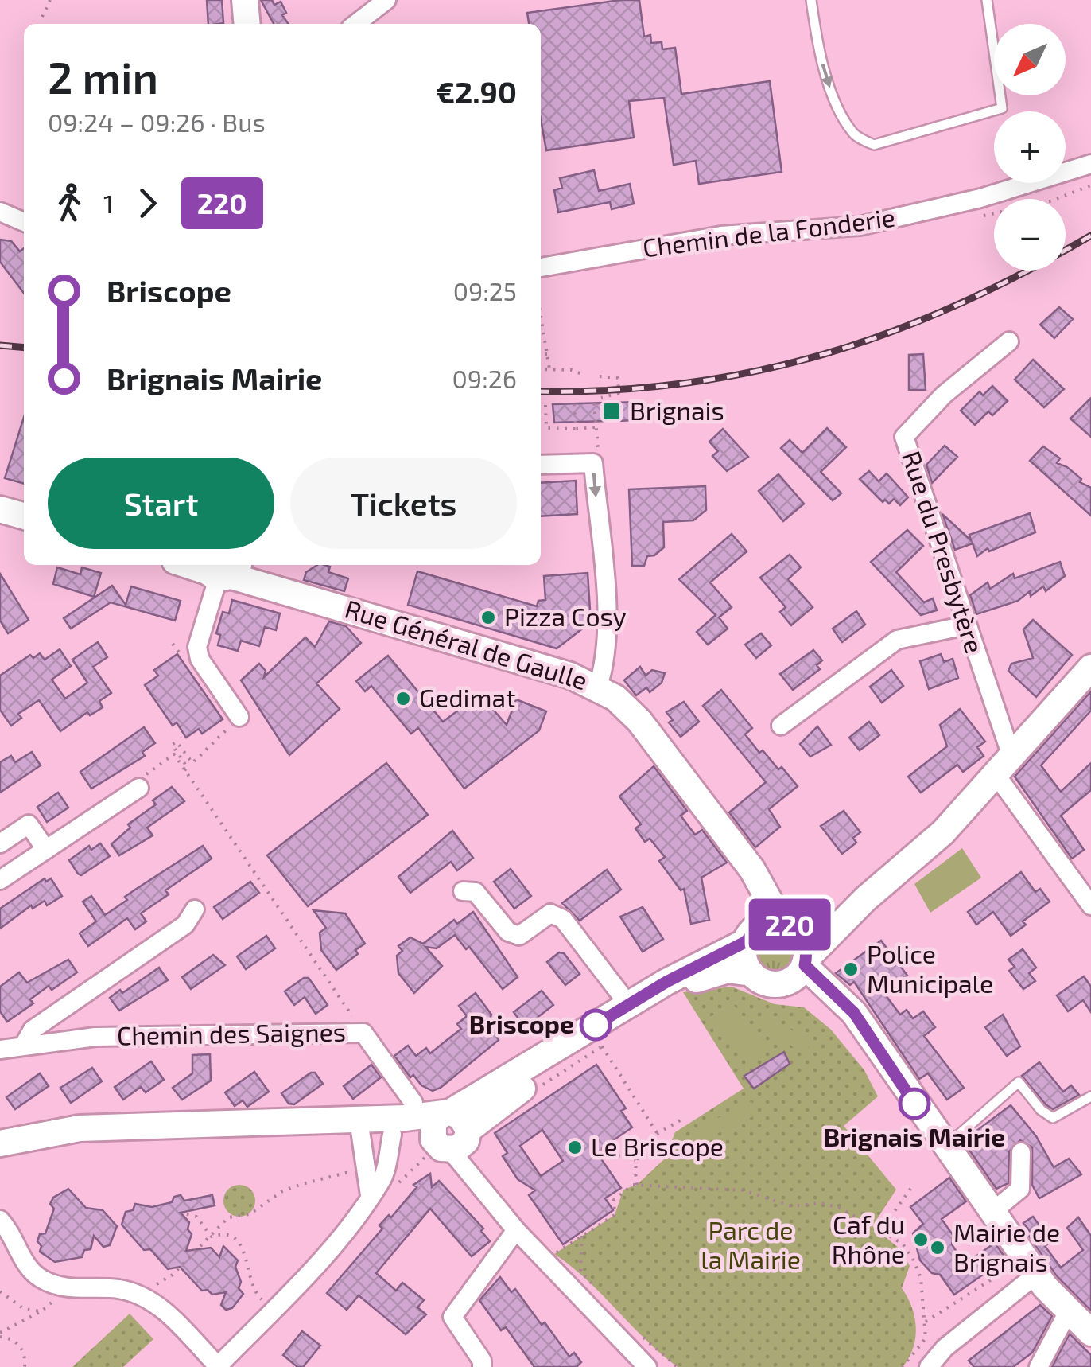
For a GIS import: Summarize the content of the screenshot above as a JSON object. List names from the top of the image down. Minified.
{"streets":{"street":["Chemin de la Fonderie","Rue du Presbytère","Rue Général de Gaulle","Chemin des Saignes"]},"parks":["Parc de la Mairie"],"places":{"transit":["Brignais"],"other":["Pizza Cosy","Gedimat","Police Municipale","Briscope","Brignais Mairie","Le Briscope","Caf du Rhône","Mairie de Brignais"]},"lines":["bus line 220"],"north":"bottom left","page":{"on_map":"220","map_buttons":["+","−"],"heading":["2 min","09:24 – 09:26 · Bus","€2.90"],"legs":["1","220"],"list":[{"name":"Briscope","value":"09:25"},{"name":"Brignais Mairie","value":"09:26"}],"buttons":["Start","Tickets"]}}
